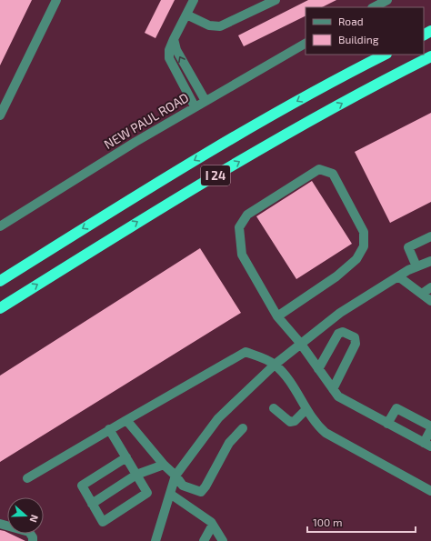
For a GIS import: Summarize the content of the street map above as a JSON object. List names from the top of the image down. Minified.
{"streets":{"highway":["I 24"],"street":["NEW PAUL ROAD"]},"legend":["Road","Building"],"scale_bar":"100 m","north":"right"}
